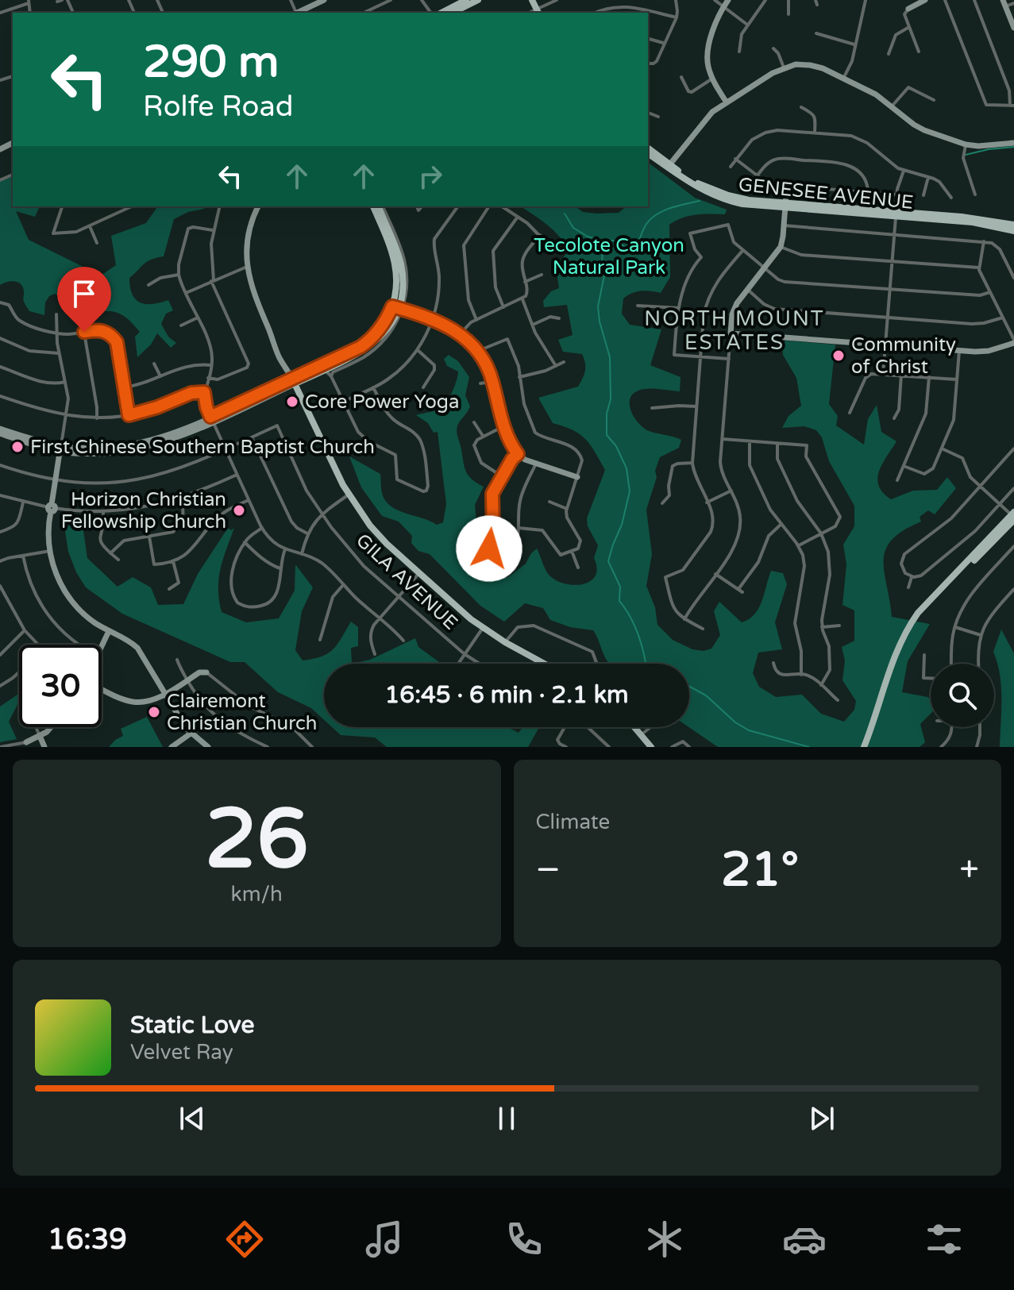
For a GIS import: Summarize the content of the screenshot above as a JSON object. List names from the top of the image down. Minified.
{"streets":{"main road":["GENESEE AVENUE"],"street":["GILA AVENUE"]},"districts":["NORTH MOUNT ESTATES"],"parks":["Tecolote Canyon Natural Park"],"places":["Community of Christ","Core Power Yoga","First Chinese Southern Baptist Church","Horizon Christian Fellowship Church","Clairemont Christian Church"],"page":{"turn":["290 m","Rolfe Road"],"limit":"30","trip":"16:45 · 6 min · 2.1 km","tile":[["26","km/h"],"Climate"],"heat":["−","21°","+"],"song":["Static Love","Velvet Ray"],"tabs":"16:39"}}
